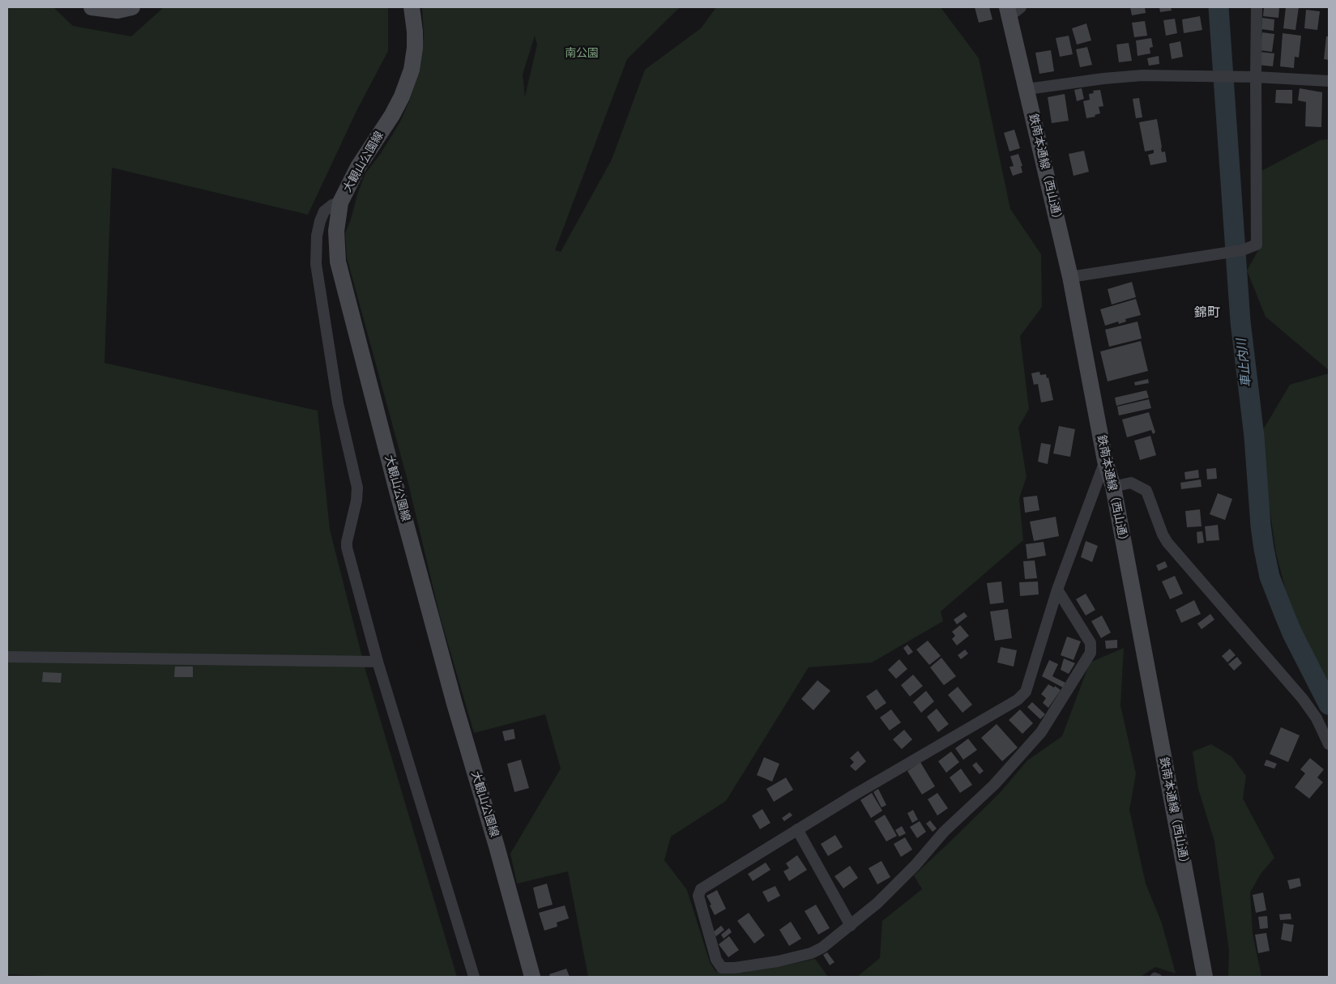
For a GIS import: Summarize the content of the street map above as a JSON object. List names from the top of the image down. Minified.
{"streets":{"main road":["大観山公園線","鉄南本通線（西山通）"]},"districts":["錦町"],"water":["車止内川"],"parks":["南公園"]}
